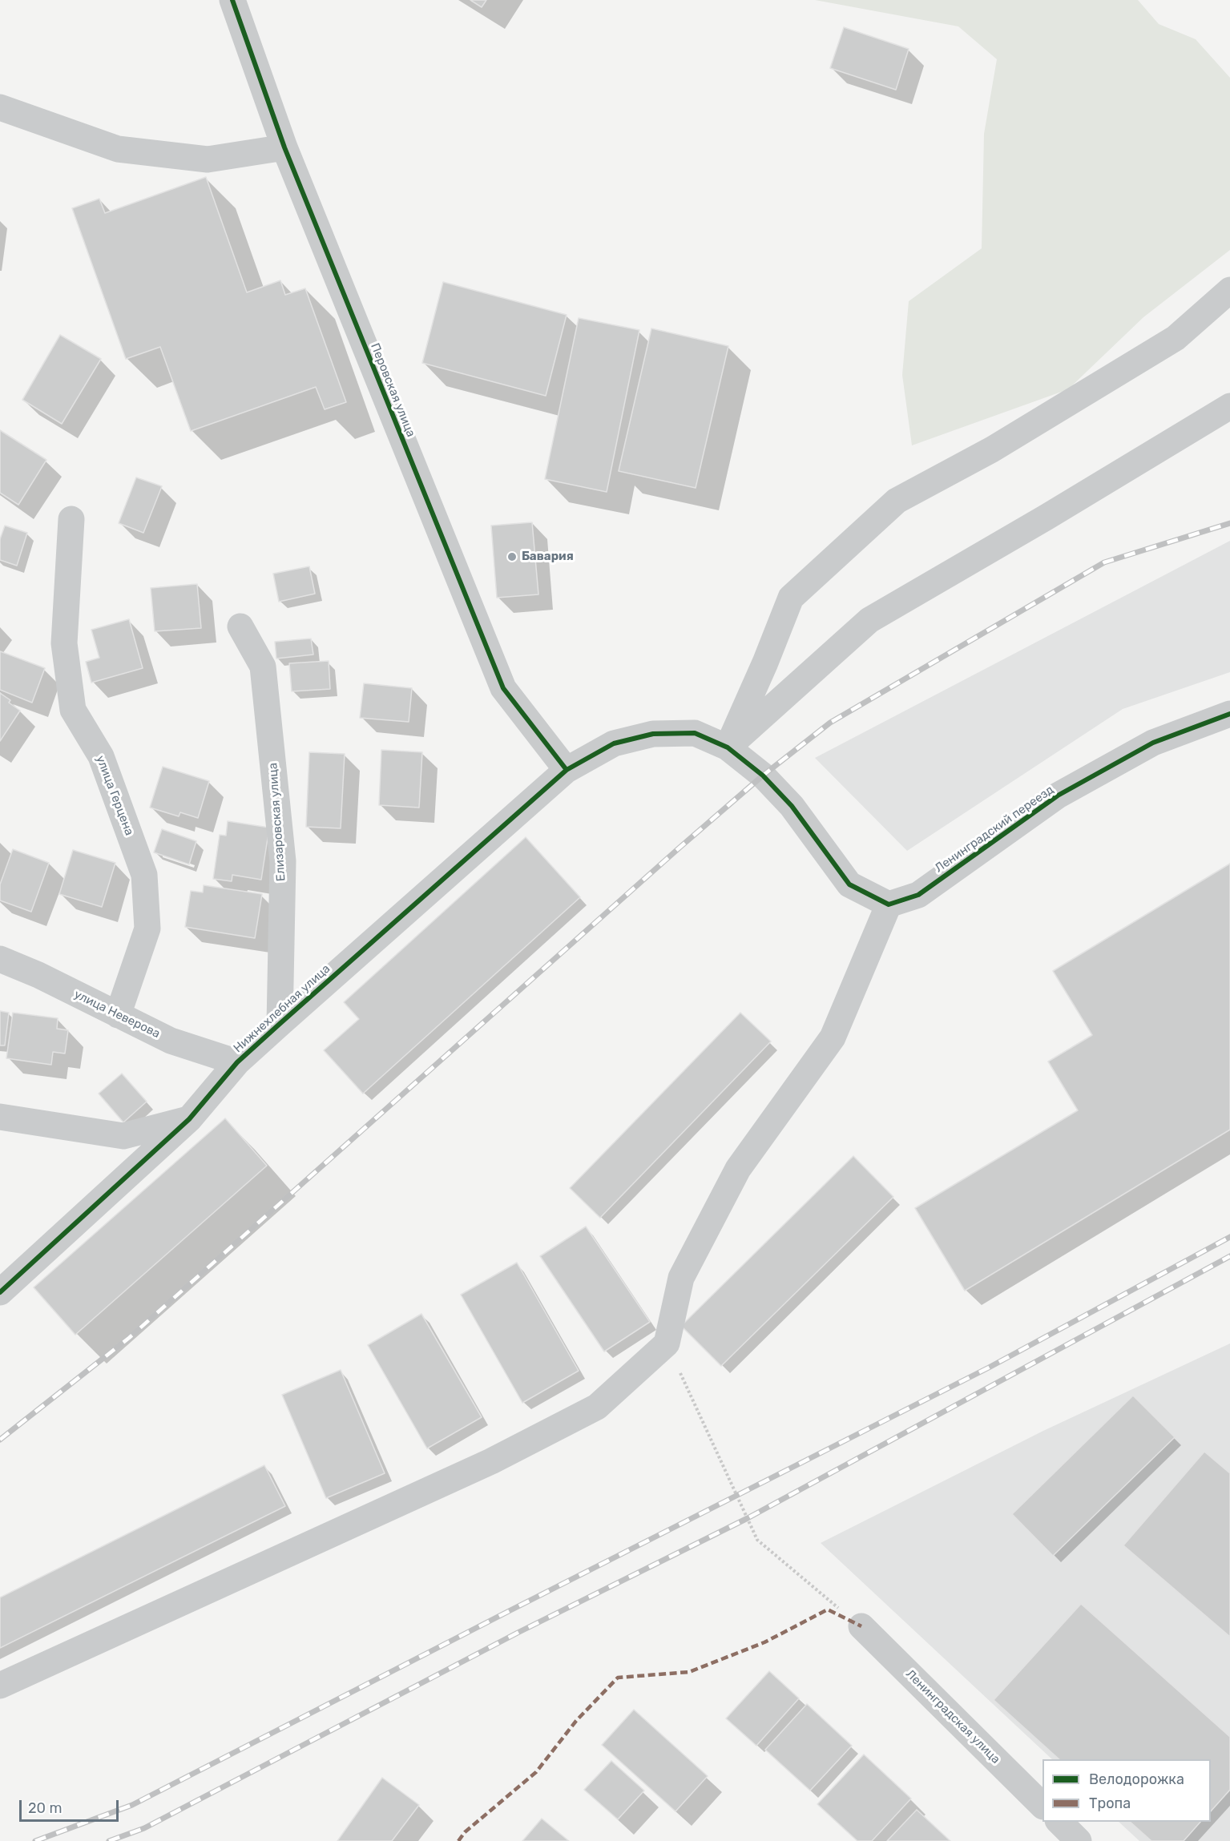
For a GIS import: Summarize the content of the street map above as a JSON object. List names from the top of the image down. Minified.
{"streets":{"street":["Перовская улица","улица Герцена","Елизаровская улица","Ленинградский переезд","Нижнехлебная улица","улица Неверова","Ленинградская улица"]},"crossings":[["Перовская улица","Нижнехлебная улица"],["улица Герцена","улица Неверова"],["Елизаровская улица","Нижнехлебная улица"],["Ленинградский переезд","Нижнехлебная улица"],["Нижнехлебная улица","улица Неверова"]],"places":["Бавария"],"legend":["Велодорожка","Тропа"],"scale_bar":"20 m"}
